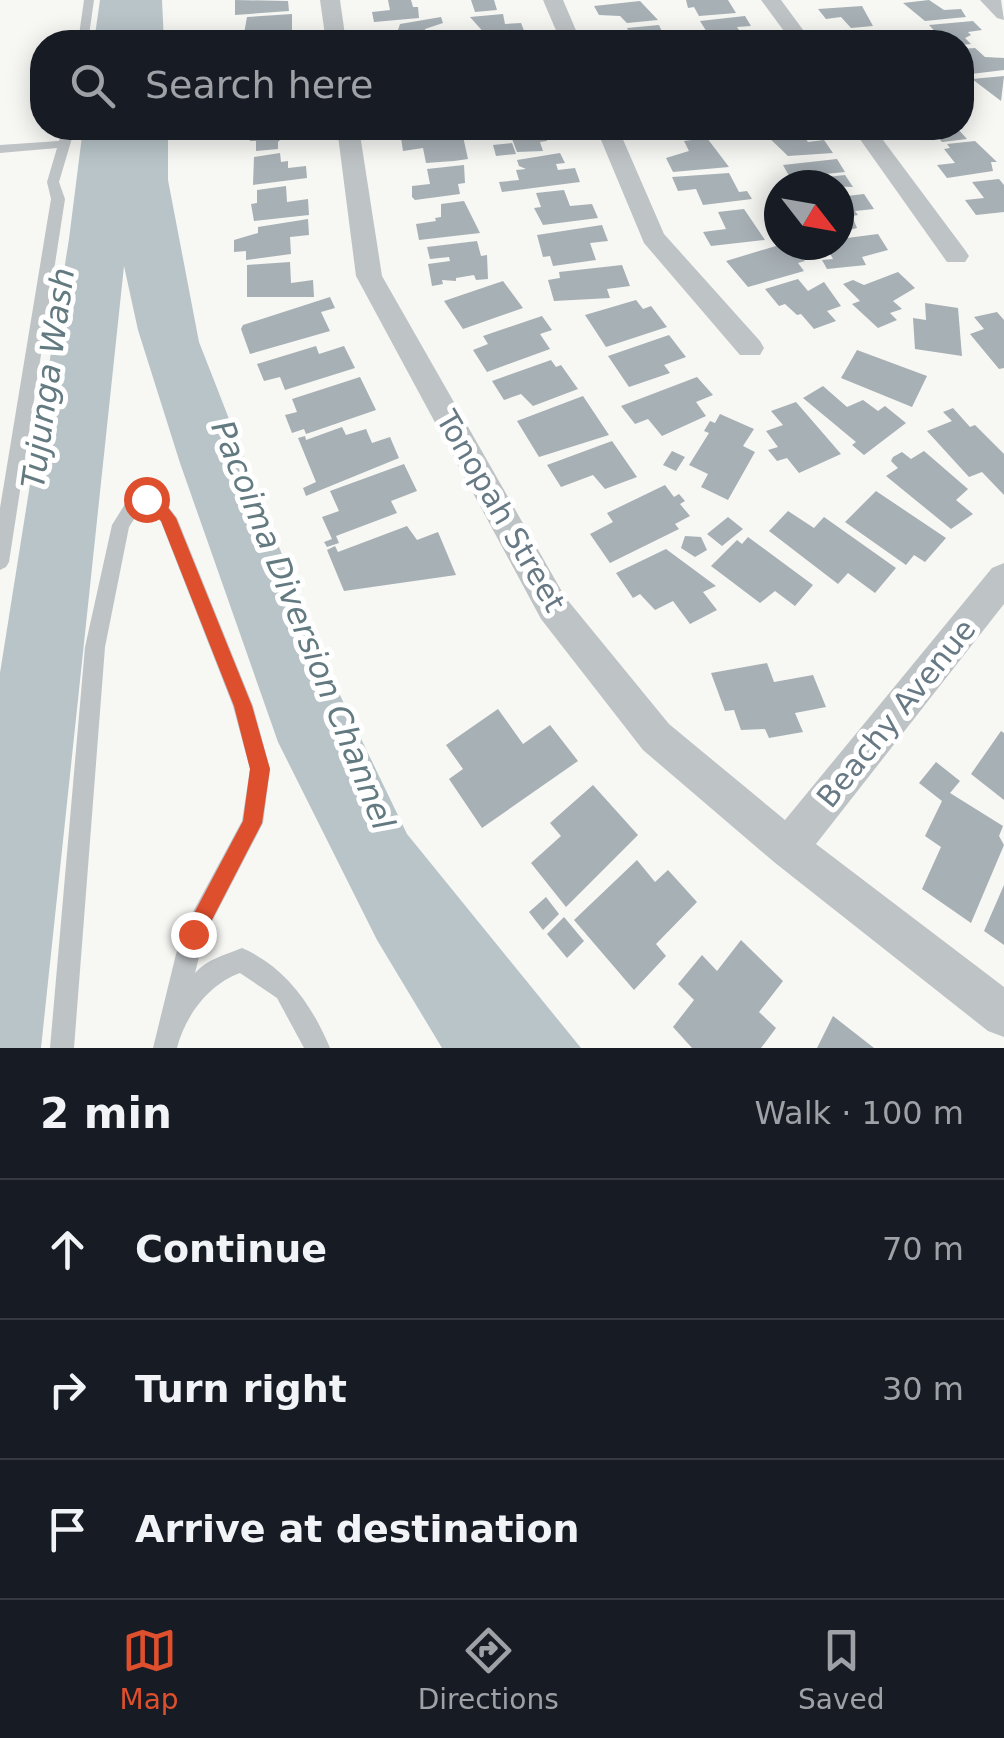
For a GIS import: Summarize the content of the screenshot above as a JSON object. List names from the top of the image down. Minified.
{"streets":{"street":["Tonopah Street","Beachy Avenue"]},"crossings":[["Tonopah Street","Beachy Avenue"]],"water":["Tujunga Wash","Pacoima Diversion Channel"],"north":"bottom right","page":{"search":"Search here","heading":["2 min","Walk · 100 m"],"list":[["Continue","70 m"],["Turn right","30 m"],"Arrive at destination"],"nav":["Map","Directions","Saved"]}}
